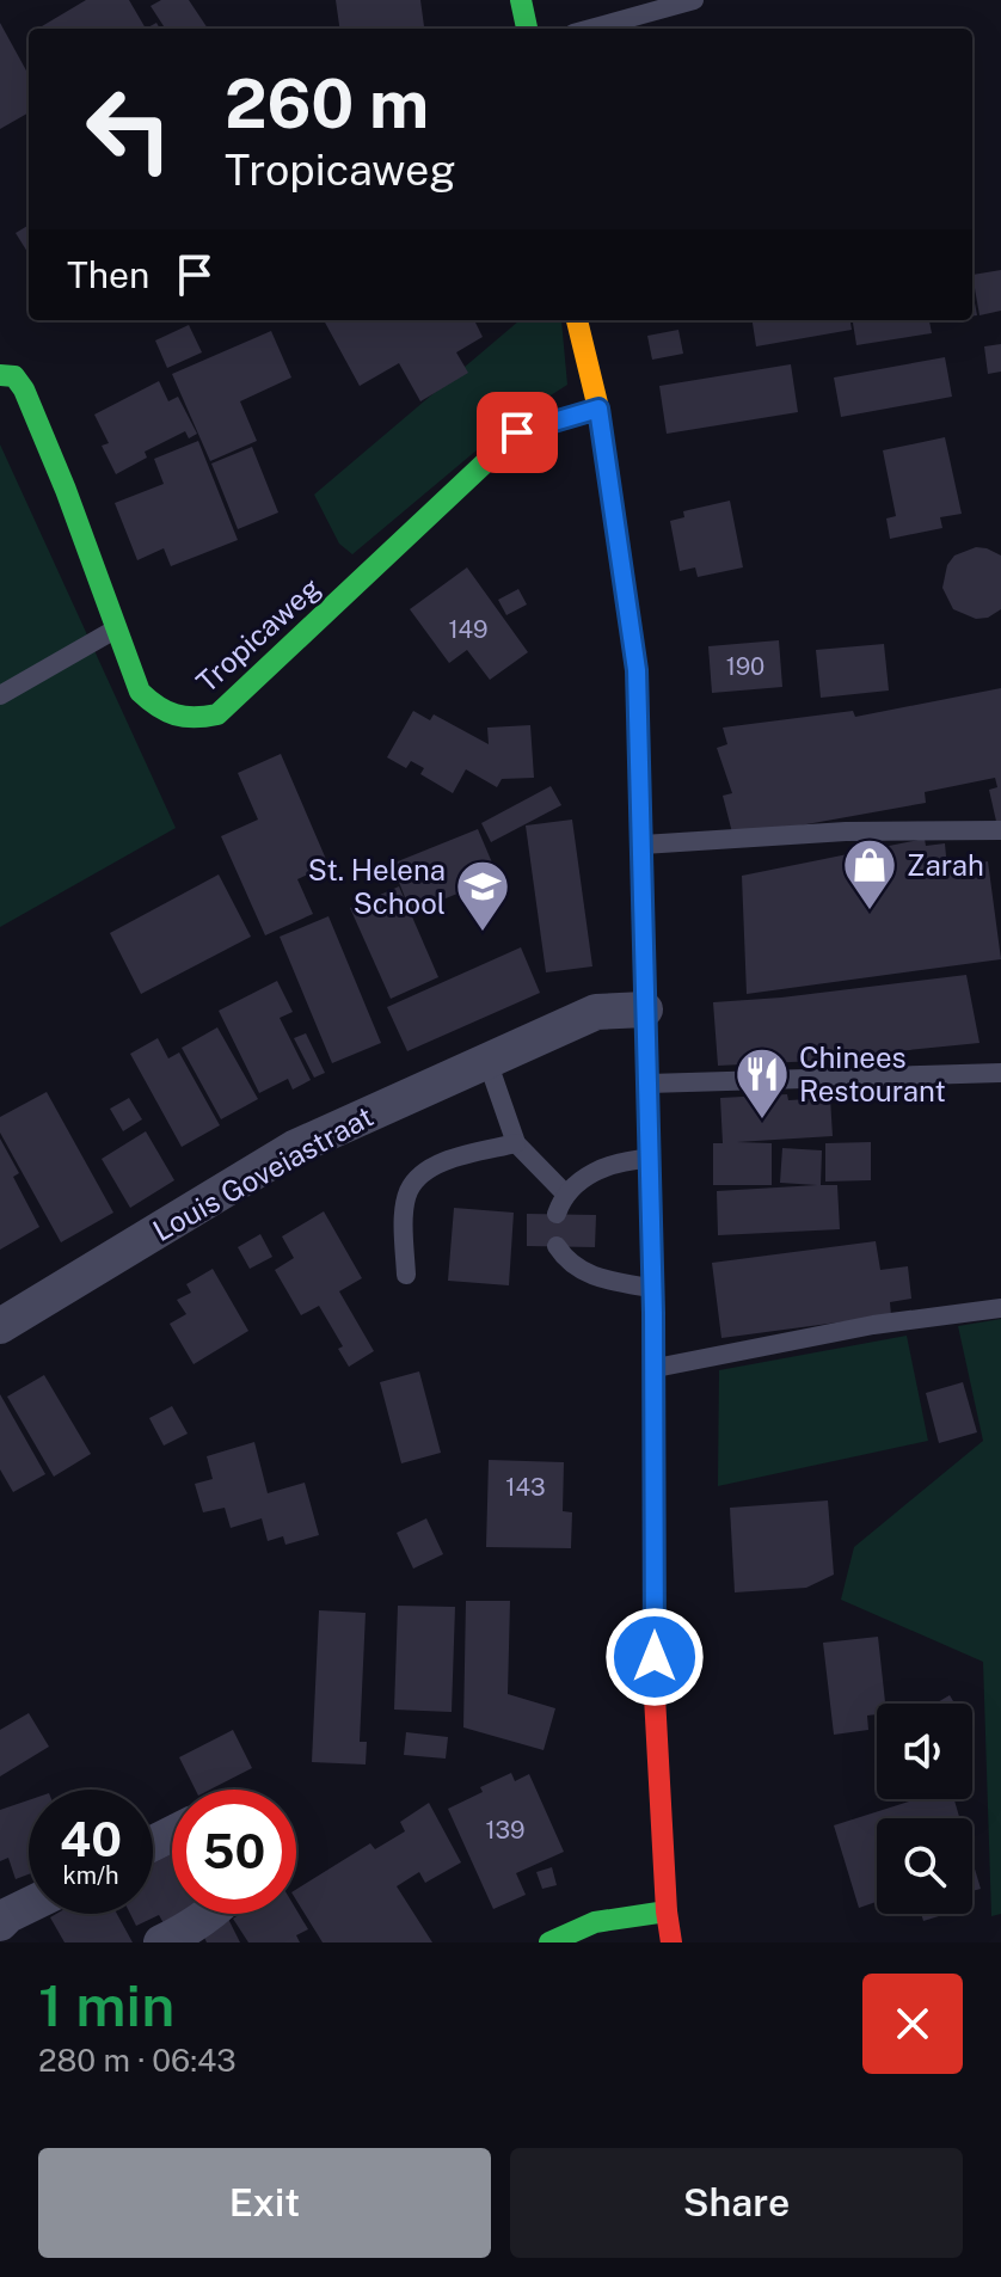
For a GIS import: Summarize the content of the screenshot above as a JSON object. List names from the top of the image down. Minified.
{"streets":{"main road":["Tropicaweg"],"street":["Louis Goveiastraat"]},"places":{"shop":["Zarah"],"school or university":["St. Helena School"],"restaurant":["Chinees Restourant"]},"house_numbers":["149","190","143","139"],"page":{"turn":["260 m","Tropicaweg"],"then":"Then","speed":"40 km/h","limit":"50","heading":["1 min","280 m · 06:43"],"buttons":["Exit","Share"]}}
